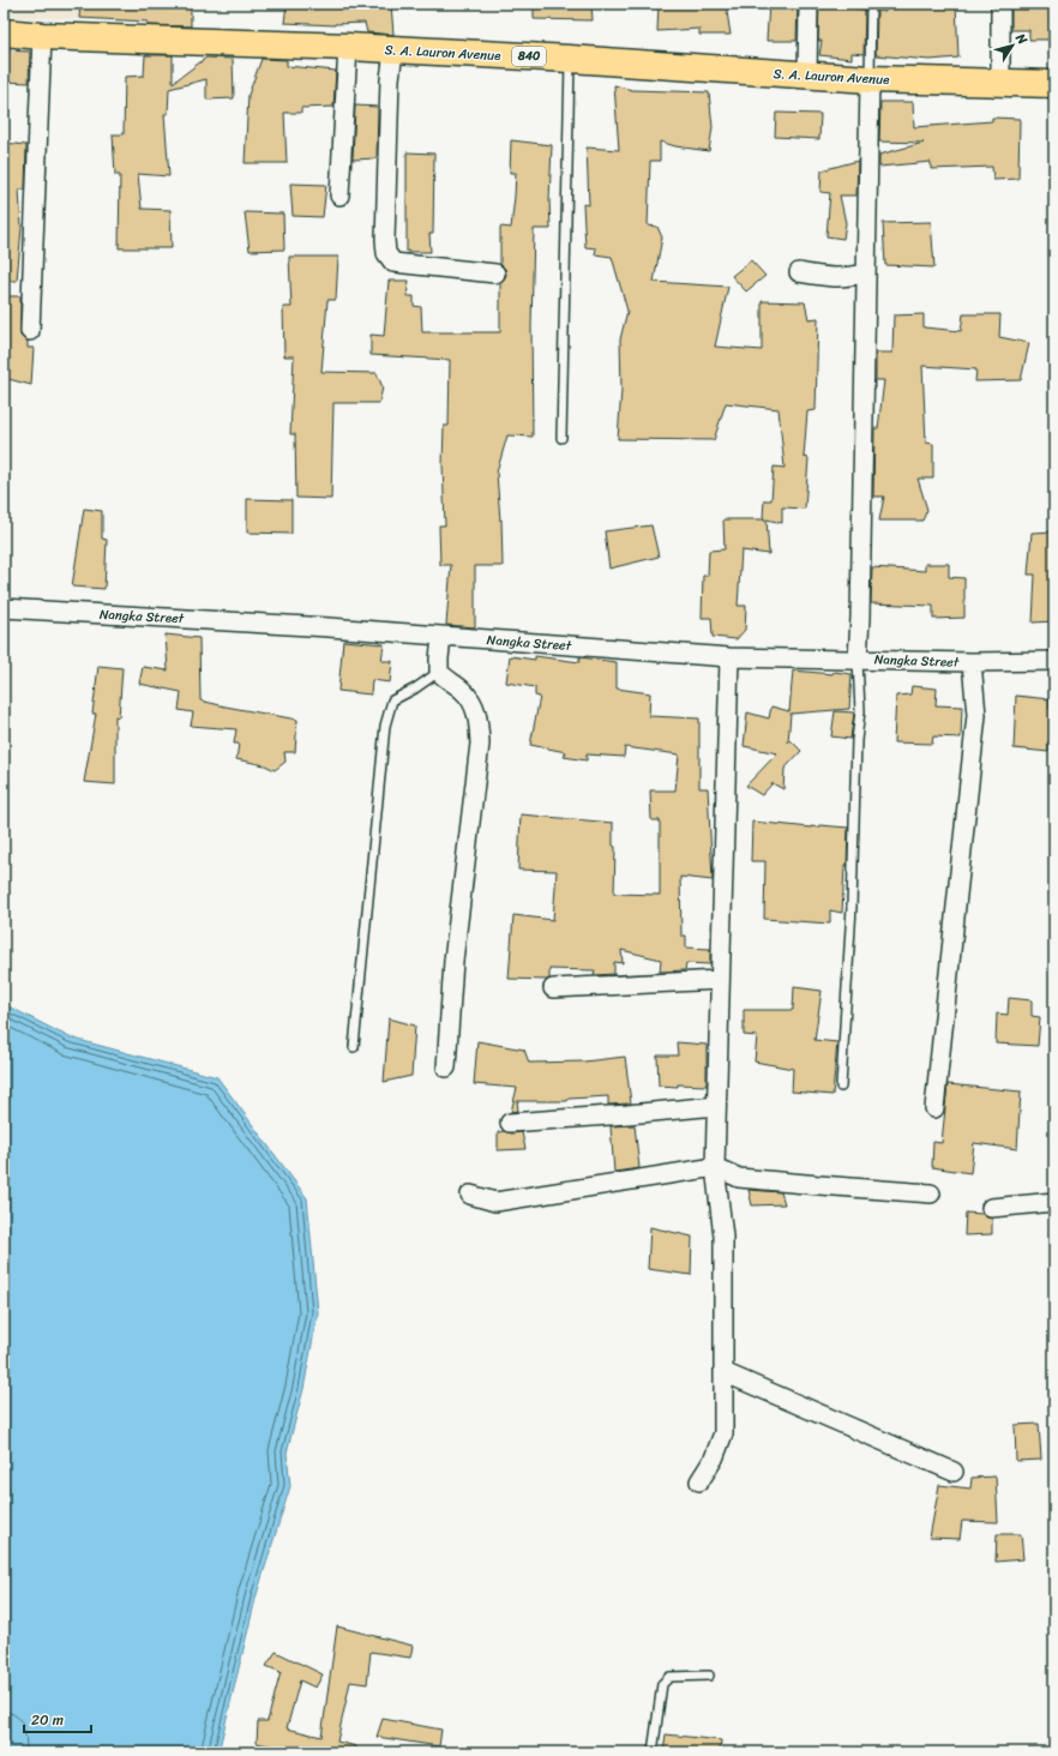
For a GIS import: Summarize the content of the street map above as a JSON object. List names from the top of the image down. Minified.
{"streets":{"highway":["S. A. Lauron Avenue","840"],"street":["Nangka Street"]},"scale_bar":"20 m","north":"top right"}
